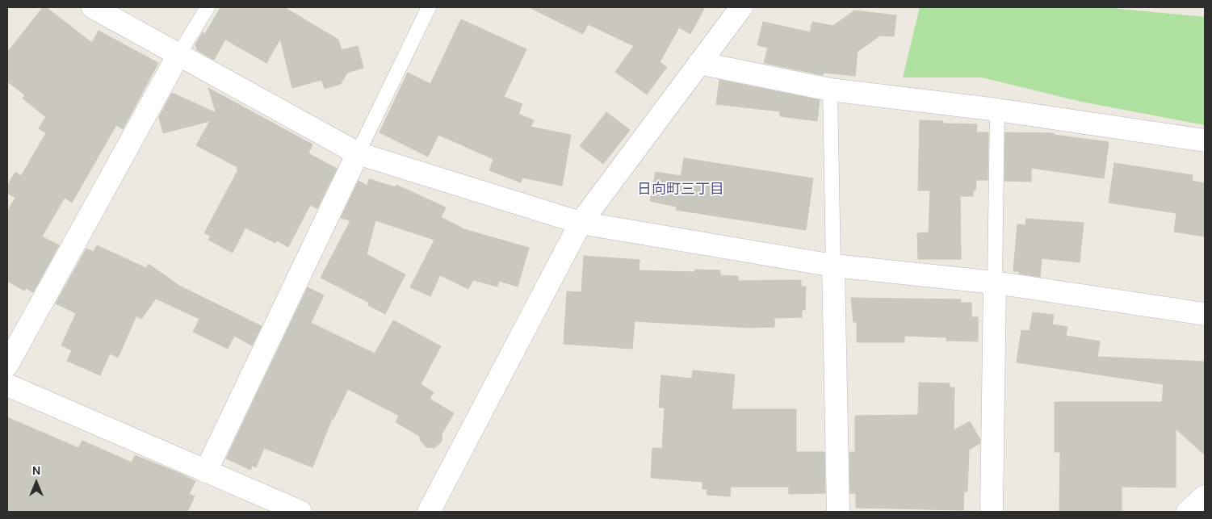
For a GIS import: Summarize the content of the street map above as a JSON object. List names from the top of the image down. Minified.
{"districts":["日向町三丁目"],"north":"top"}
